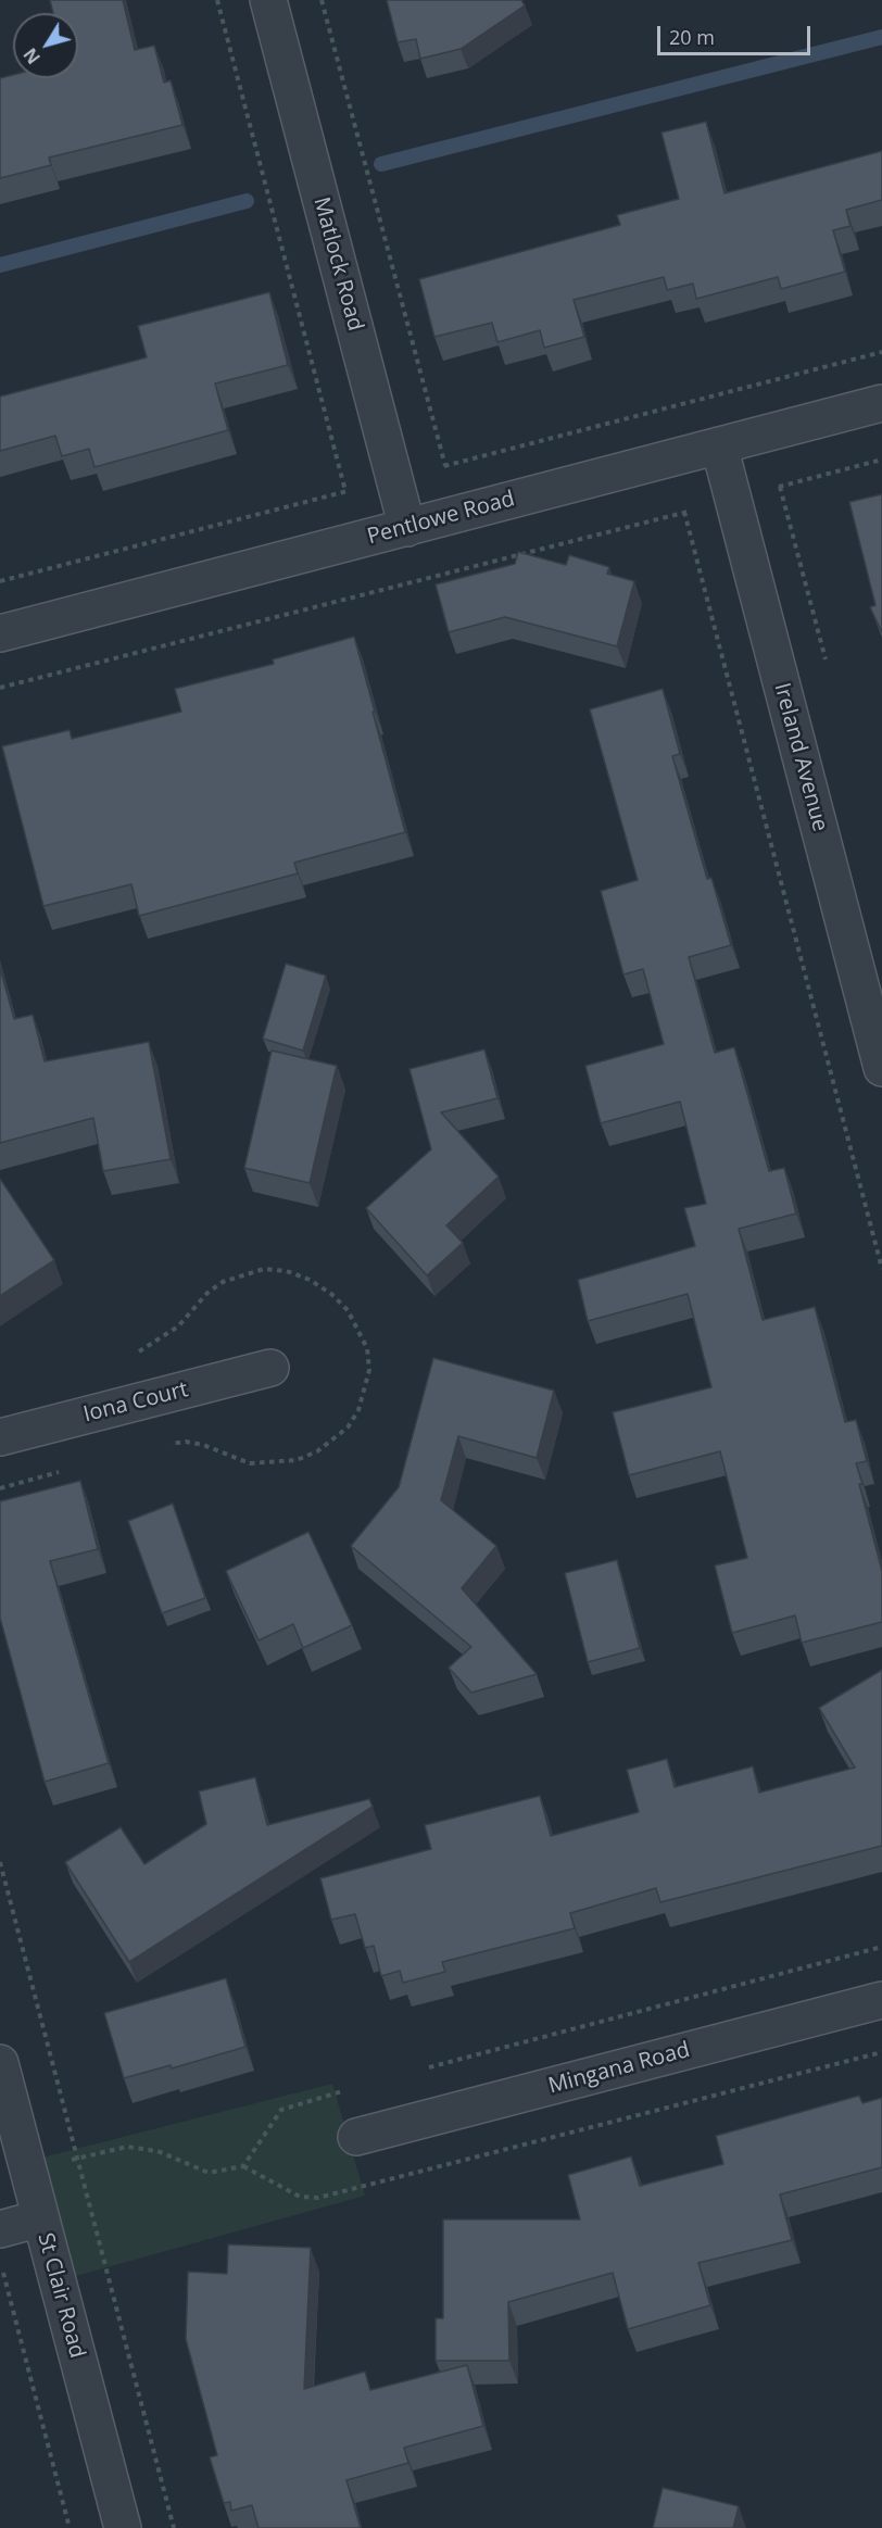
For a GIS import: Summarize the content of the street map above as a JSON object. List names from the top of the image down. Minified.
{"streets":{"street":["Matlock Road","Pentlowe Road","Ireland Avenue","Iona Court","Mingana Road","St Clair Road"]},"crossings":[["Matlock Road","Pentlowe Road"],["Pentlowe Road","Ireland Avenue"]],"scale_bar":"20 m","north":"bottom left"}
